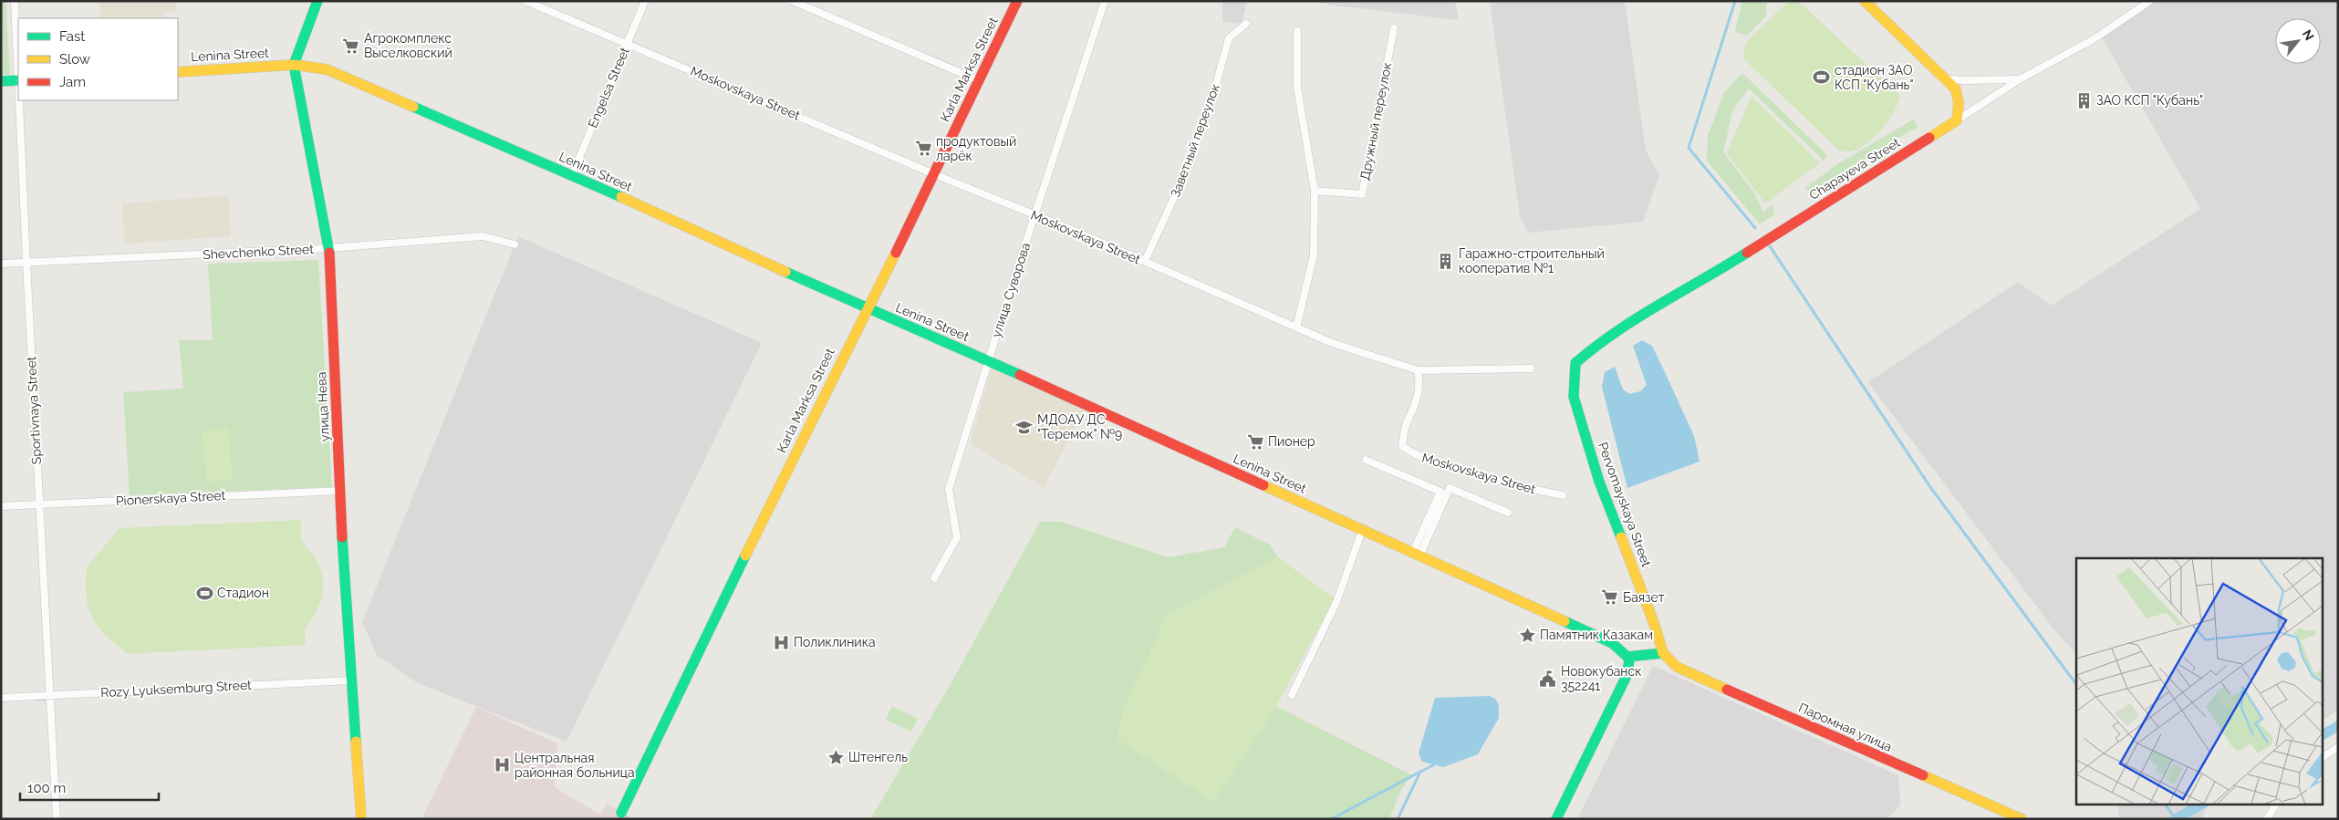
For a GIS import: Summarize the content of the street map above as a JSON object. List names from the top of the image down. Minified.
{"streets":{"main road":["Lenina Street","Karla Marksa Street","Chapayeva Street","улица Нева","Pervomayskaya Street","Паромная улица"],"street":["Engelsa Street","Moskovskaya Street","Дружный переулок","Заветный переулок","Shevchenko Street","улица Суворова","Sportivnaya Street","Pionerskaya Street","Rozy Lyuksemburg Street"]},"crossings":[["Lenina Street","Karla Marksa Street"],["Lenina Street","Engelsa Street"],["Lenina Street","улица Суворова"],["Lenina Street","улица Нева"],["Karla Marksa Street","Moskovskaya Street"],["Engelsa Street","Moskovskaya Street"],["Moskovskaya Street","Заветный переулок"],["Moskovskaya Street","улица Суворова"],["Chapayeva Street","Pervomayskaya Street"],["Shevchenko Street","улица Нева"],["Shevchenko Street","Sportivnaya Street"],["улица Нева","Pionerskaya Street"],["улица Нева","Rozy Lyuksemburg Street"],["Sportivnaya Street","Pionerskaya Street"],["Sportivnaya Street","Rozy Lyuksemburg Street"],["Pervomayskaya Street","Паромная улица"]],"places":{"supermarket":["Агрокомплекс Выселковский","продуктовый ларёк","Пионер","Баязет"],"sports":["стадион ЗАО КСП \"Кубань\"","Стадион"],"building":["ЗАО КСП \"Кубань\"","Гаражно-строительный кооператив №1"],"school or university":["МДОАУ ДС \"Теремок\" №9"],"place":["Памятник Казакам","Штенгель"],"hospital":["Поликлиника","Центральная районная больница"],"public building":["Новокубанск 352241"]},"legend":["Fast","Slow","Jam"],"scale_bar":"100 m","north":"top right"}
